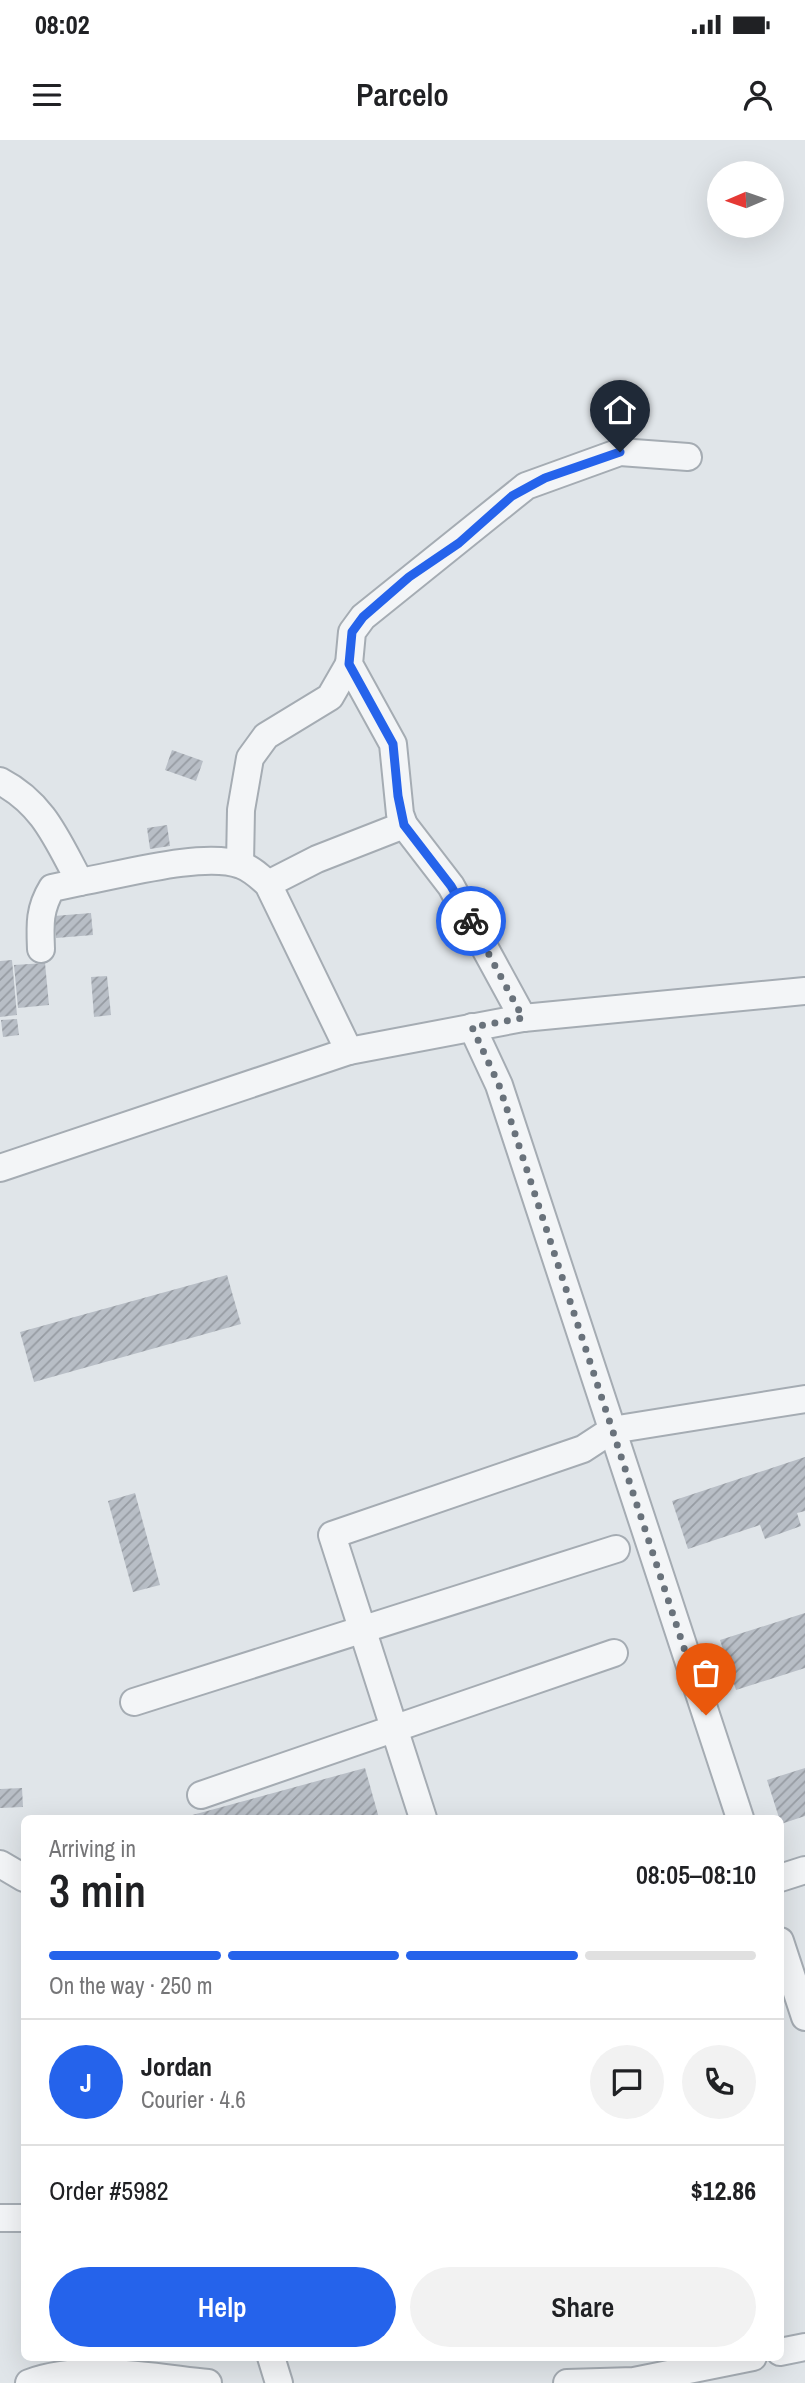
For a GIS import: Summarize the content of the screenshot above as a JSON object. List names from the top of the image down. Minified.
{"north":"left","page":{"status":"08:02","header":"Parcelo","heading":["3 min","Arriving in","08:05–08:10"],"panel":["Jordan","Courier · 4.6","Order #5982","$12.86"],"bar":"On the way · 250 m","round":"J","buttons":["Help","Share"]}}
